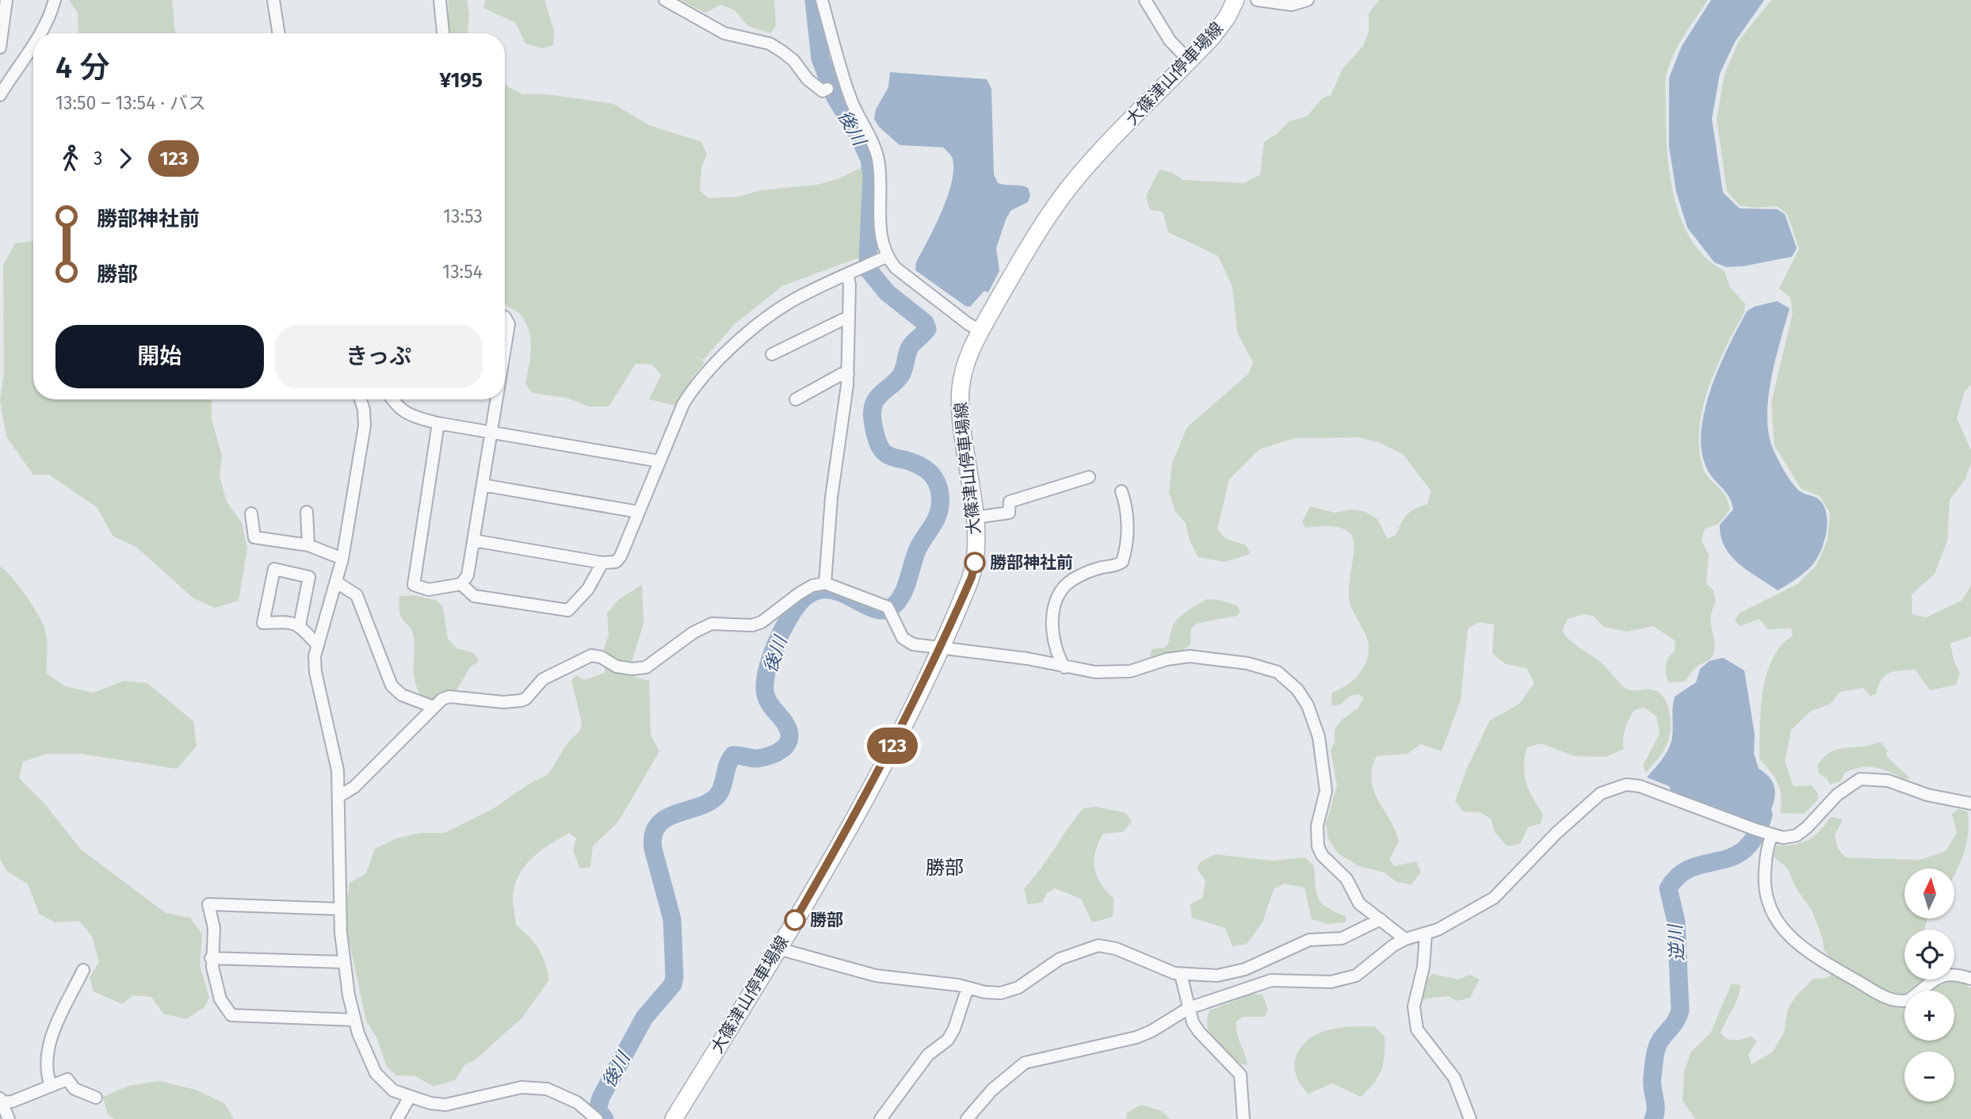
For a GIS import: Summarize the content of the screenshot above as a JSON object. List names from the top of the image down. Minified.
{"streets":{"main road":["大篠津山停車場線"]},"districts":["勝部"],"water":["後川","逆川"],"places":["勝部神社前","勝部"],"lines":["bus line 123"],"north":"top","page":{"on_map":"123","heading":["4 分","13:50 – 13:54 · バス","¥195"],"legs":["3","123"],"list":[{"name":"勝部神社前","value":"13:53"},{"name":"勝部","value":"13:54"}],"buttons":["開始","きっぷ"],"map_buttons":["+","−"]}}
